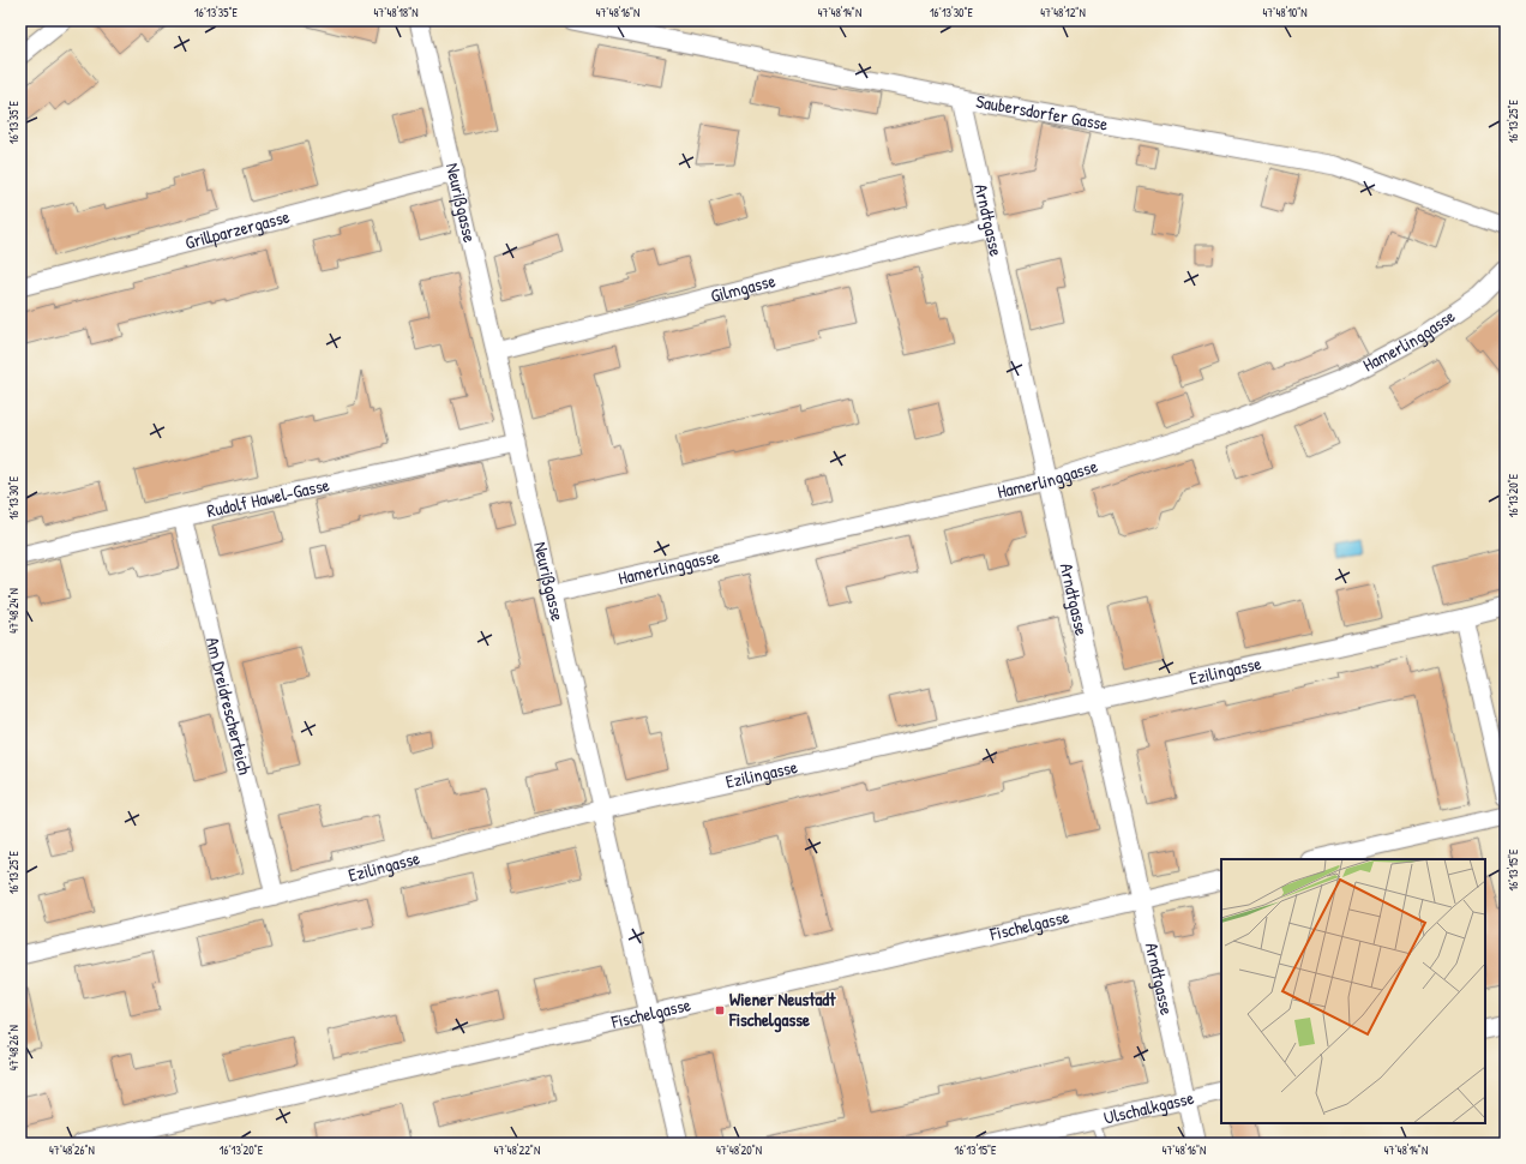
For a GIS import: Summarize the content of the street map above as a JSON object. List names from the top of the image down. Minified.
{"streets":{"street":["Saubersdorfer Gasse","Neurißgasse","Arndtgasse","Grillparzergasse","Gilmgasse","Hamerlinggasse","Rudolf Hawel-Gasse","Ezilingasse","Am Dreidrescherteich","Fischelgasse","Ulschalkgasse"]},"crossings":[["Saubersdorfer Gasse","Arndtgasse"],["Neurißgasse","Grillparzergasse"],["Neurißgasse","Gilmgasse"],["Neurißgasse","Hamerlinggasse"],["Neurißgasse","Rudolf Hawel-Gasse"],["Neurißgasse","Ezilingasse"],["Neurißgasse","Fischelgasse"],["Arndtgasse","Gilmgasse"],["Arndtgasse","Hamerlinggasse"],["Arndtgasse","Ezilingasse"],["Arndtgasse","Fischelgasse"],["Arndtgasse","Ulschalkgasse"],["Rudolf Hawel-Gasse","Am Dreidrescherteich"],["Ezilingasse","Am Dreidrescherteich"]],"places":{"transit":["Wiener Neustadt Fischelgasse"]},"coordinates":["16°13'35\"E","47°48'18\"N","47°48'16\"N","47°48'14\"N","16°13'30\"E","47°48'12\"N","47°48'10\"N","16°13'25\"E","16°13'20\"E","47°48'24\"N","16°13'15\"E","47°48'26\"N","47°48'22\"N","47°48'20\"N"]}
